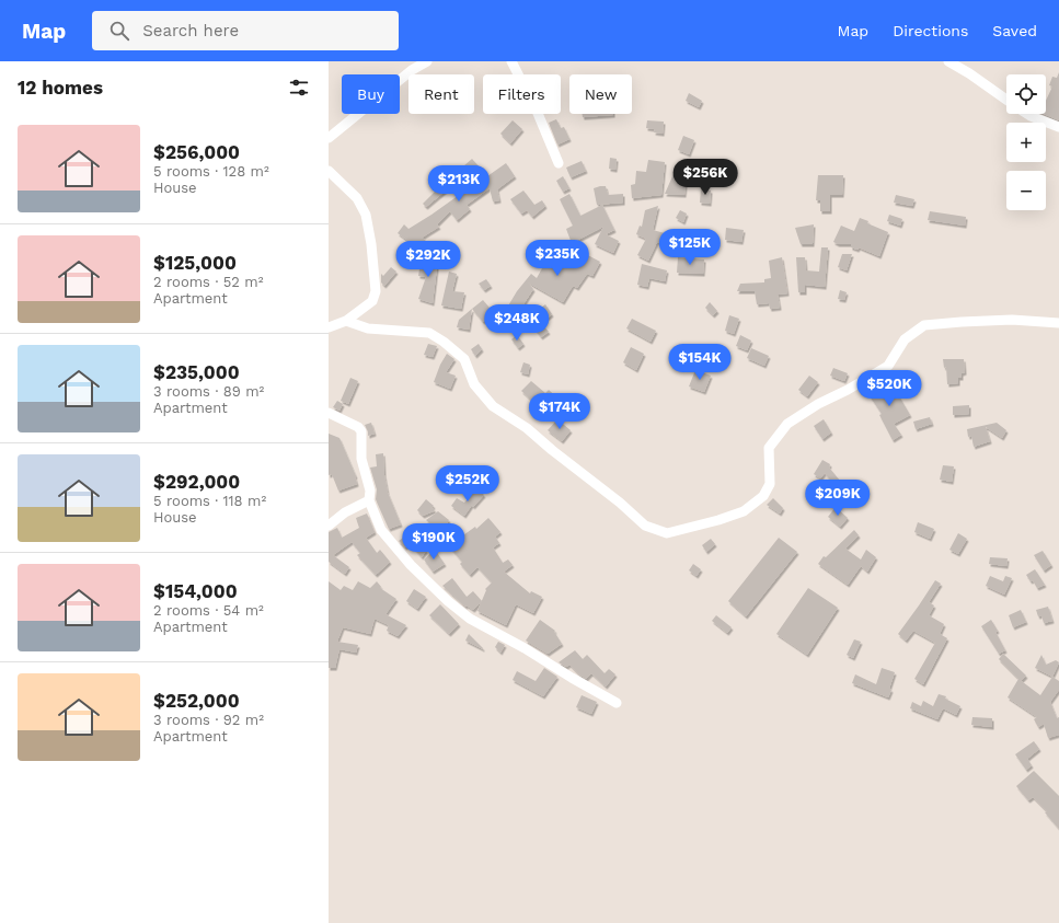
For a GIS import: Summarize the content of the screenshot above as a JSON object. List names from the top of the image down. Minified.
{"page":{"header":"Map","search":"Search here","nav":["Map","Directions","Saved"],"heading":"12 homes","map_buttons":["+","−"],"chip":["Buy","Rent","Filters","New"],"list":[{"name":"$256,000","note":"5 rooms · 128 m² · House"},{"name":"$125,000","note":"2 rooms · 52 m² · Apartment"},{"name":"$235,000","note":"3 rooms · 89 m² · Apartment"},{"name":"$292,000","note":"5 rooms · 118 m² · House"},{"name":"$154,000","note":"2 rooms · 54 m² · Apartment"},{"name":"$252,000","note":"3 rooms · 92 m² · Apartment"}],"price":["$256K","$213K","$125K","$235K","$292K","$248K","$154K","$520K","$174K","$252K","$209K","$190K"]}}
